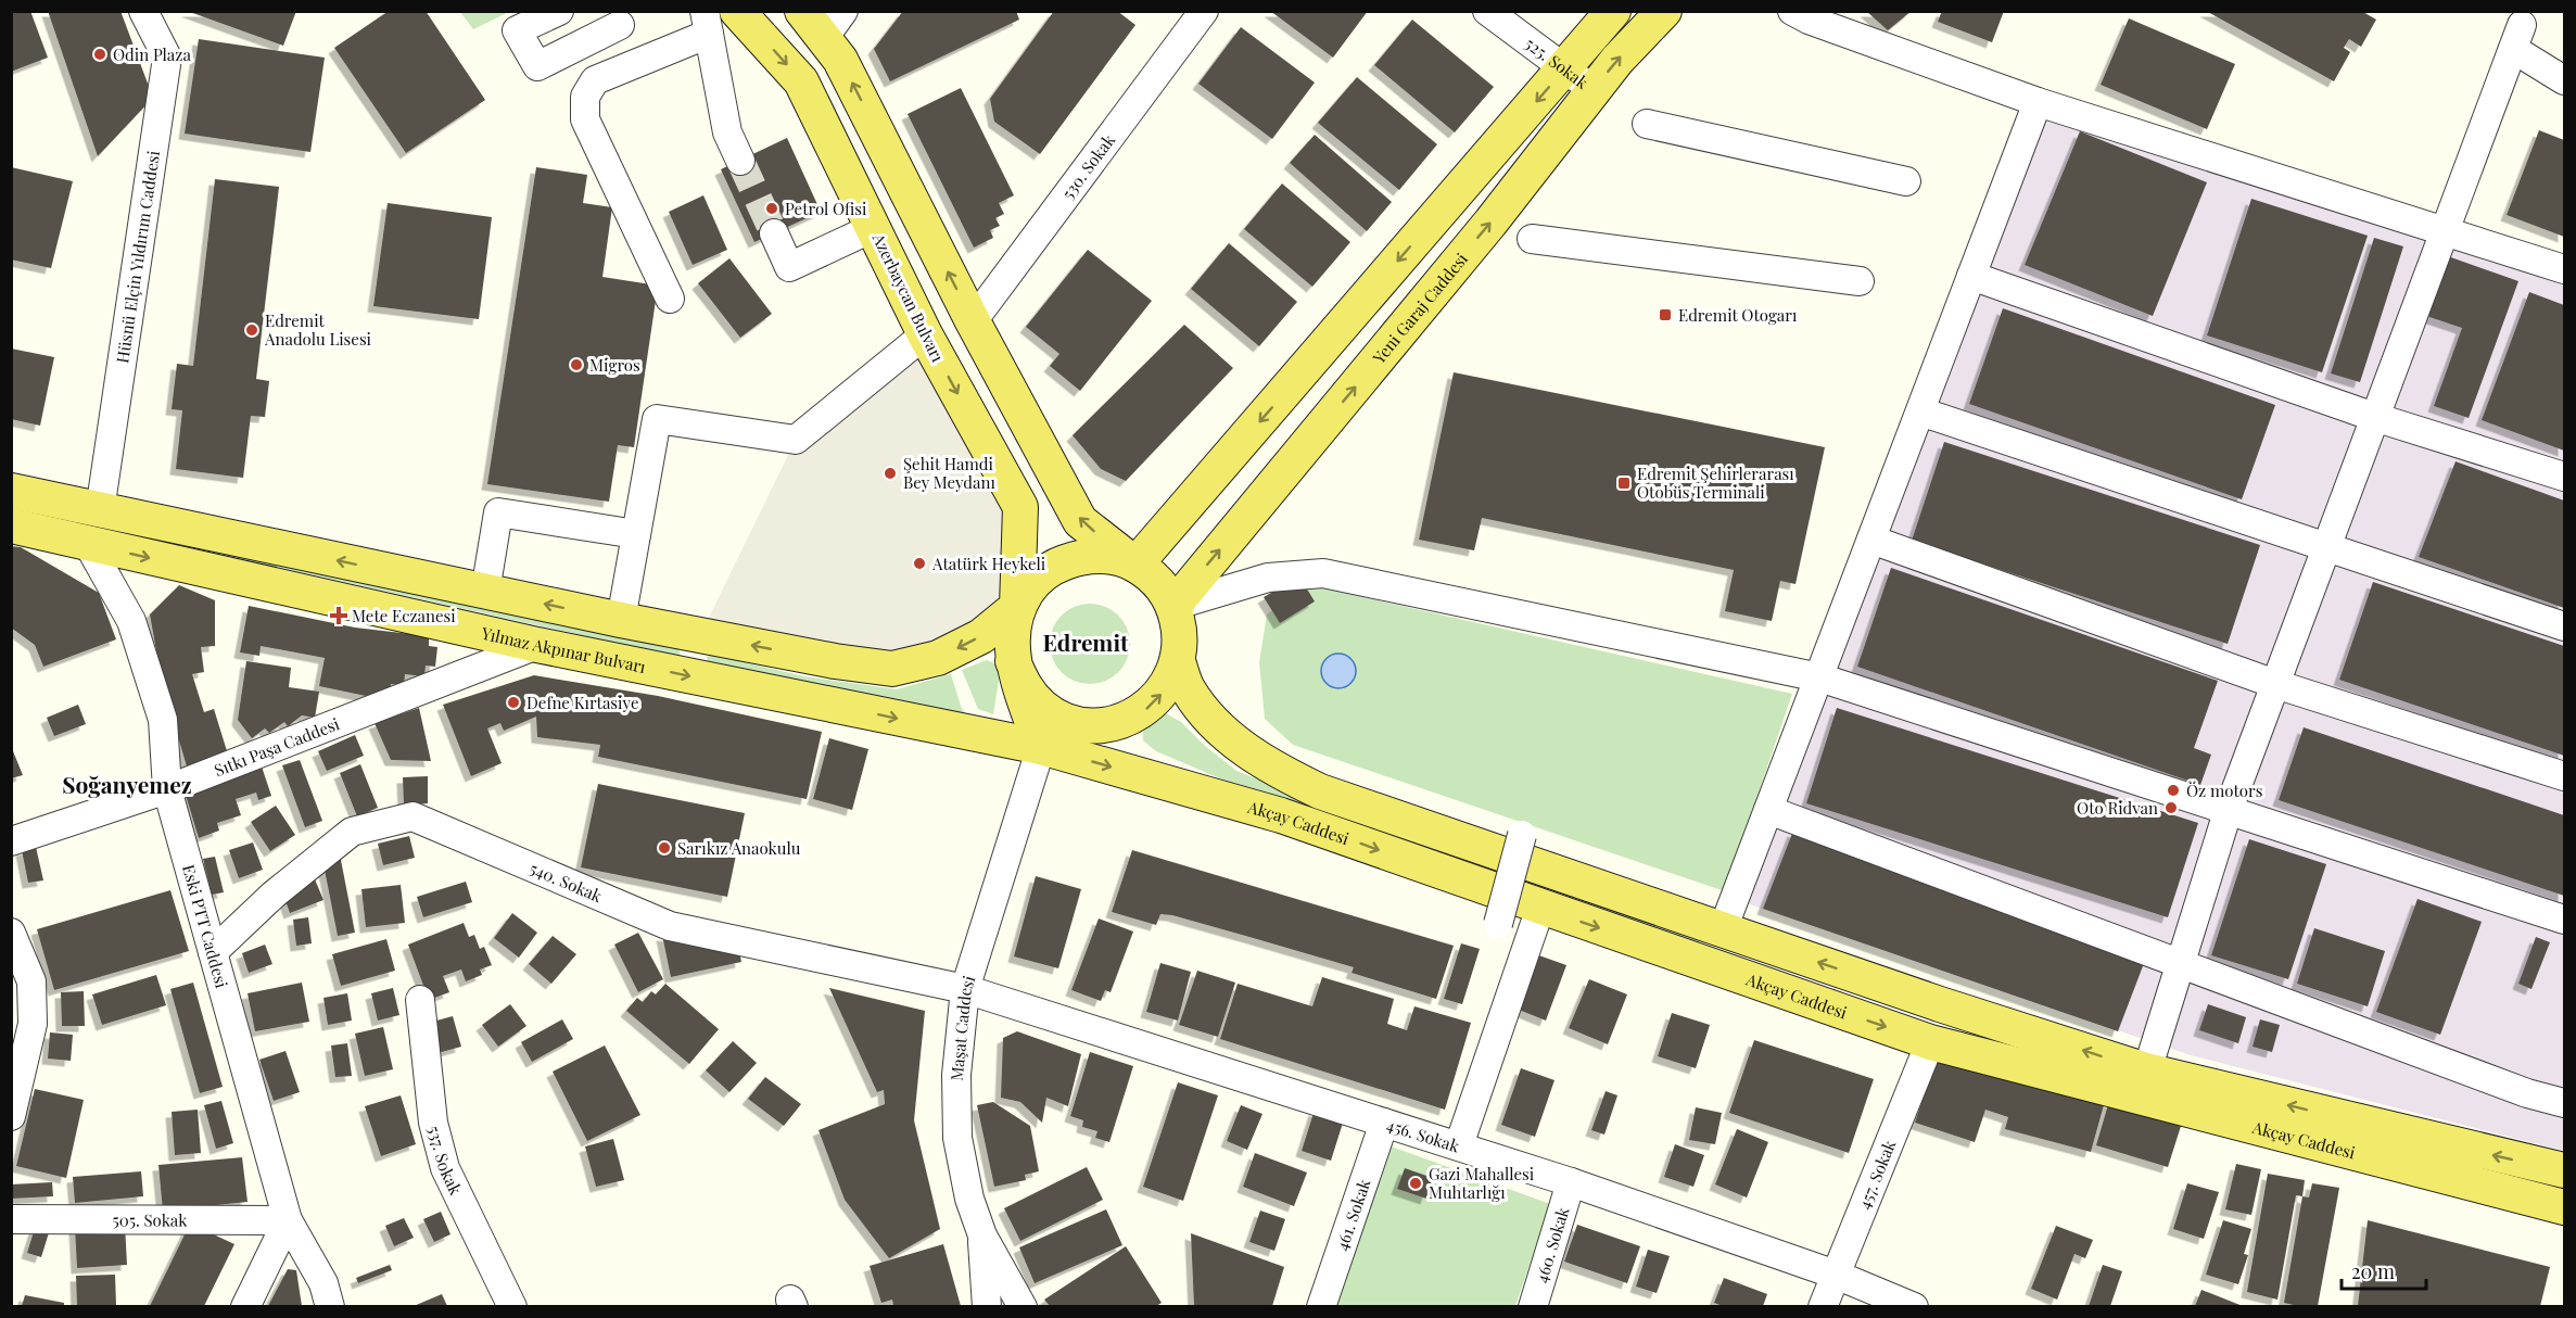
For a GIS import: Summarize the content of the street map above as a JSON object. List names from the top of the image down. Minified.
{"streets":{"main road":["Azerbaycan Bulvarı","Yeni Garaj Caddesi","Yılmaz Akpınar Bulvarı","Akçay Caddesi"],"street":["525. Sokak","530. Sokak","Hüsnü Elçin Yıldırım Caddesi","Sıtkı Paşa Caddesi","540. Sokak","Eski PTT Caddesi","Maşat Caddesi","456. Sokak","537. Sokak","457. Sokak","461. Sokak","505. Sokak","460. Sokak"]},"crossings":[["525. Sokak","Yeni Garaj Caddesi"],["Azerbaycan Bulvarı","Yeni Garaj Caddesi"],["Azerbaycan Bulvarı","Akçay Caddesi"],["Yeni Garaj Caddesi","Akçay Caddesi"],["Yılmaz Akpınar Bulvarı","Sıtkı Paşa Caddesi"],["Yılmaz Akpınar Bulvarı","Akçay Caddesi"],["Yılmaz Akpınar Bulvarı","Eski PTT Caddesi"],["Yılmaz Akpınar Bulvarı","Maşat Caddesi"],["Sıtkı Paşa Caddesi","Eski PTT Caddesi"],["Akçay Caddesi","Maşat Caddesi"],["Akçay Caddesi","457. Sokak"],["540. Sokak","Eski PTT Caddesi"],["540. Sokak","Maşat Caddesi"],["540. Sokak","456. Sokak"],["Eski PTT Caddesi","505. Sokak"],["Maşat Caddesi","456. Sokak"],["456. Sokak","457. Sokak"],["456. Sokak","461. Sokak"],["456. Sokak","460. Sokak"]],"districts":["Edremit","Soğanyemez"],"places":{"other":["Odin Plaza","Petrol Ofisi","Edremit Anadolu Lisesi","Migros","Şehit Hamdi Bey Meydanı","Atatürk Heykeli","Defne Kırtasiye","Öz motors","Oto Ridvan","Sarıkız Anaokulu","Gazi Mahallesi Muhtarlığı"],"transit":["Edremit Otogarı","Edremit Şehirlerarası Otobüs Terminali"],"health":["Mete Eczanesi"]},"scale_bar":"20 m"}
